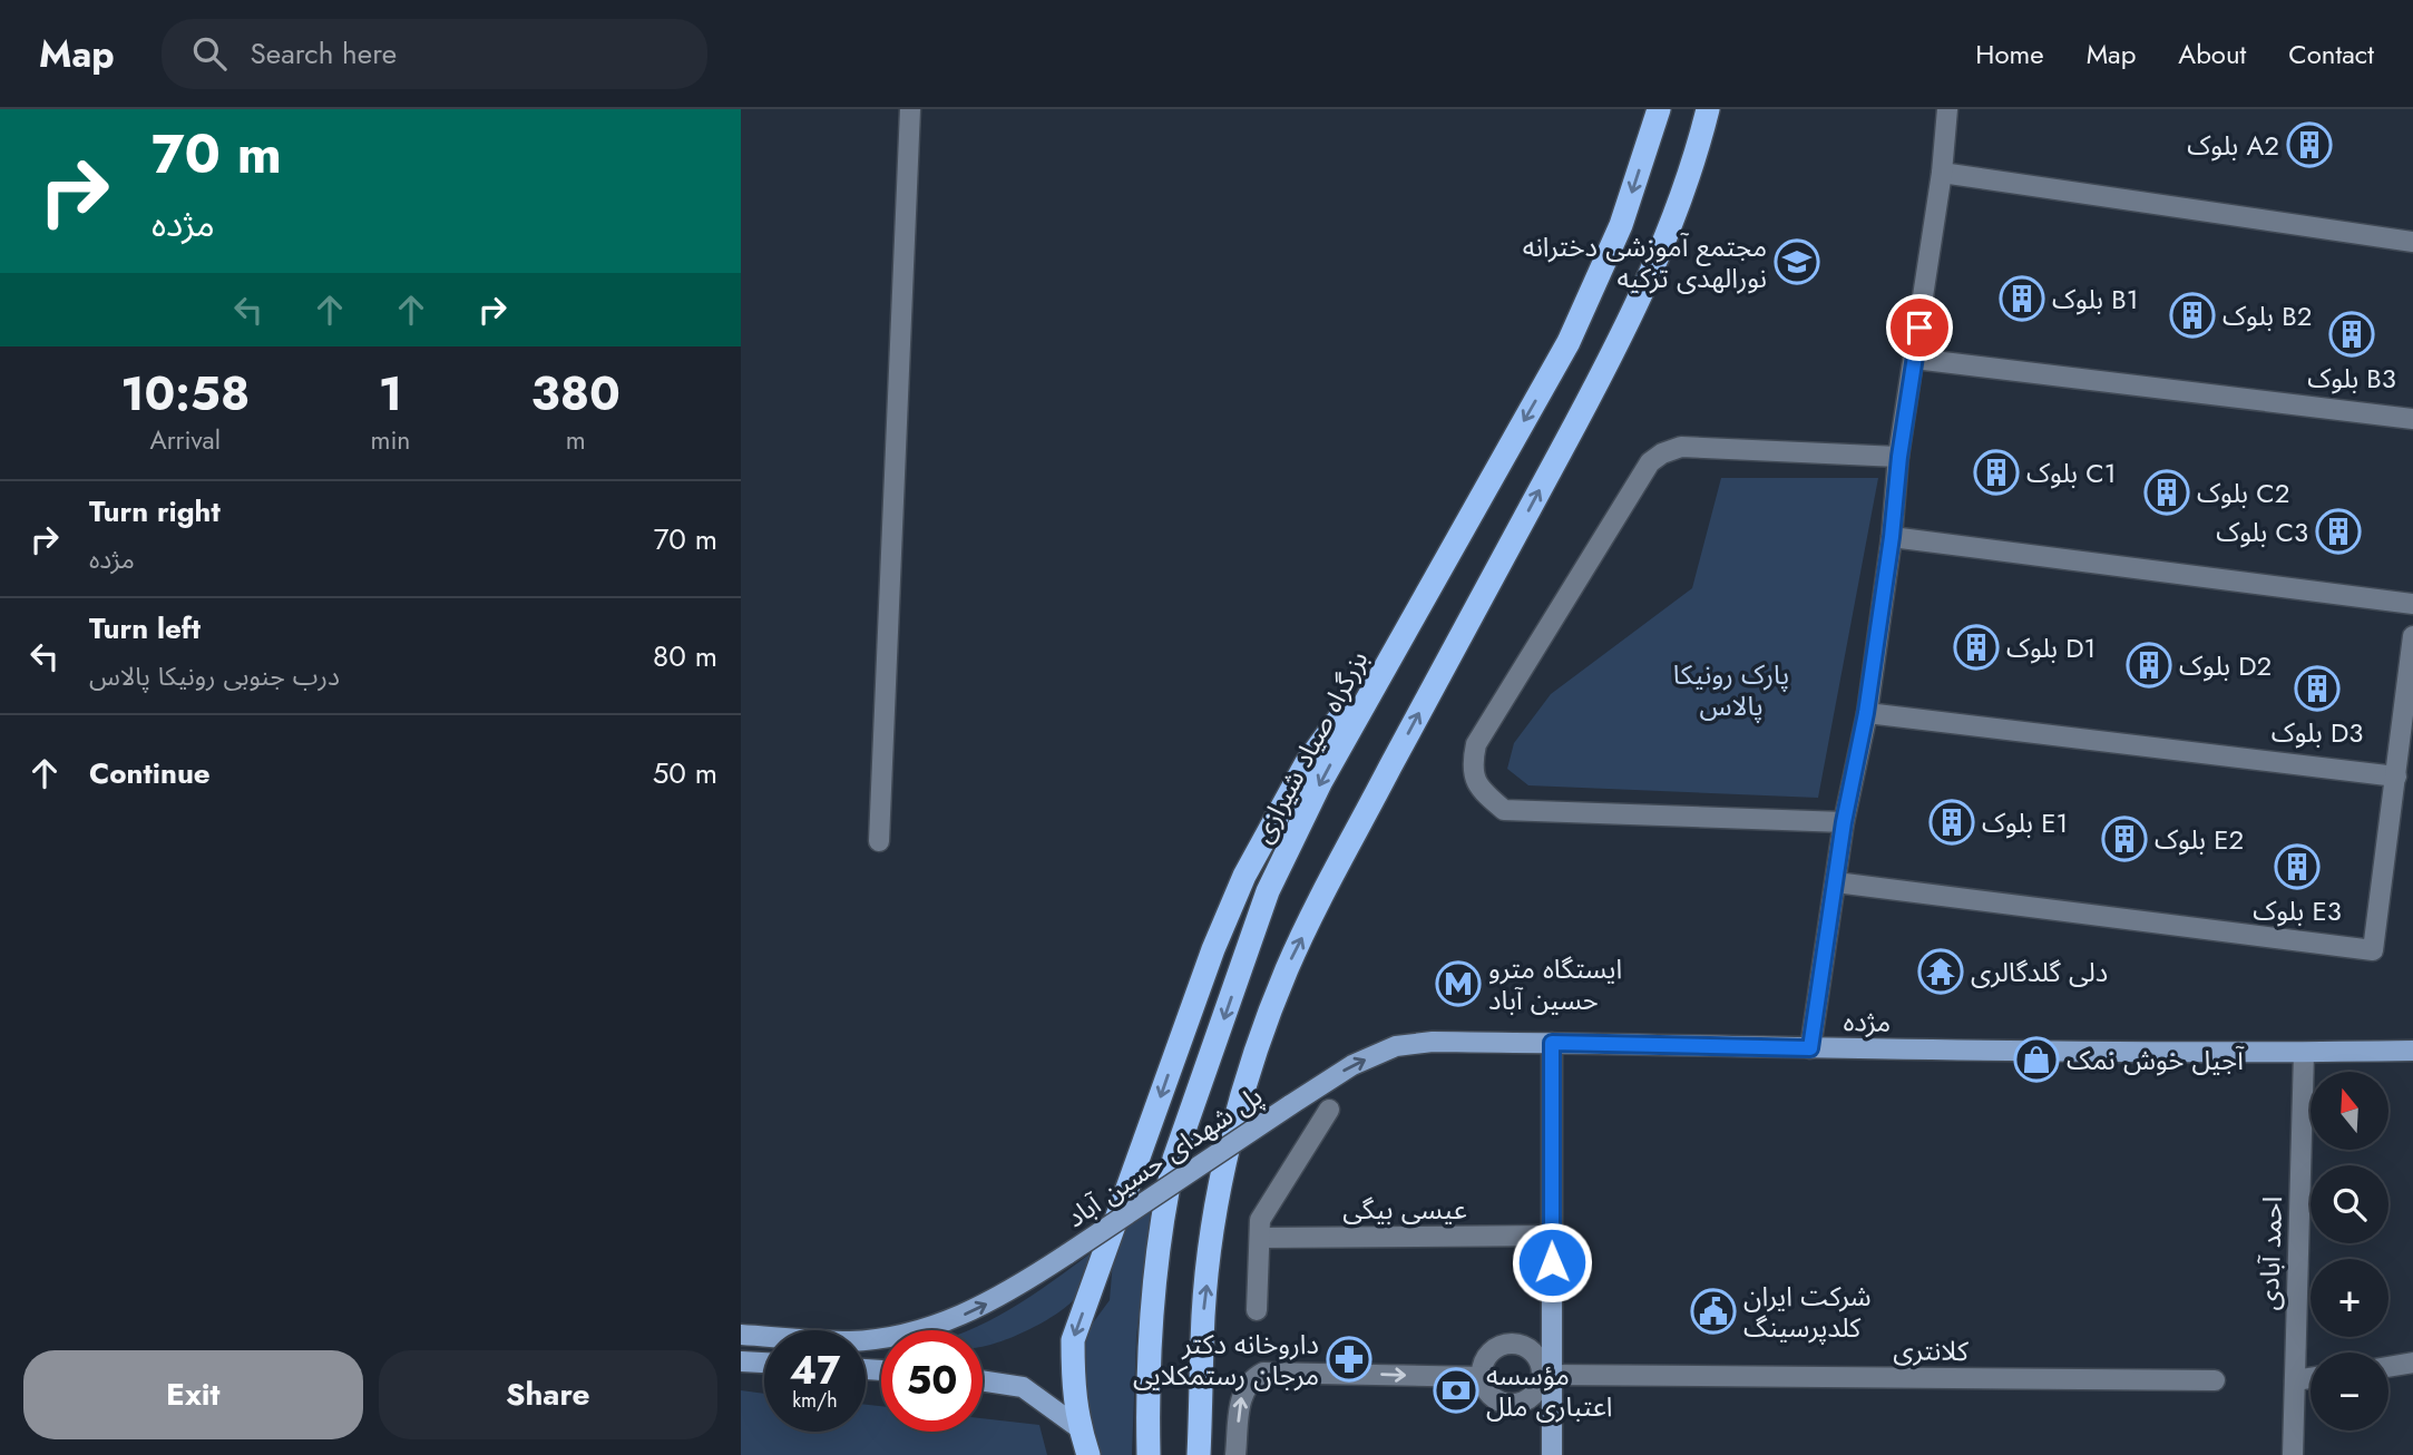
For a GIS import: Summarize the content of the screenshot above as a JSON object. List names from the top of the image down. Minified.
{"streets":{"highway":["بزرگراه صیاد شیرازی"],"main road":["مژده","پل شهدای حسین آباد"],"street":["عیسی بیگی","احمد آبادی","کلانتری"]},"crossings":[["مژده","پل شهدای حسین آباد"],["مژده","احمد آبادی"]],"one_way":["پل شهدای حسین آباد"],"parks":["پارک رونیکا پالاس"],"places":{"building":["بلوک A2","بلوک B1","بلوک B2","بلوک B3","بلوک C1","بلوک C2","بلوک C3","بلوک D1","بلوک D2","بلوک D3","بلوک E1","بلوک E2","بلوک E3"],"school or university":["مجتمع آموزشی دخترانه نورالهدی تزکیه"],"temple":["دلی گلدگالری"],"metro station":["ایستگاه مترو حسین آباد"],"shop":["آجیل خوش نمک"],"public building":["شرکت ایران کلدپرسینگ"],"pharmacy":["داروخانه دکتر مرجان رستمکلایی"],"bank":["مؤسسه اعتباری ملل"]},"north":"top","page":{"header":"Map","search":"Search here","nav":["Home","Map","About","Contact"],"turn":["70 m","مژده"],"eta":["10:58","Arrival","1","min","380","m"],"list":[{"name":"Turn right","note":"مژده","value":"70 m"},{"name":"Turn left","note":"درب جنوبی رونیکا پالاس","value":"80 m"},{"name":"Continue","value":"50 m"}],"map_buttons":["+","−"],"speed":"47 km/h","limit":"50","buttons":["Exit","Share"]}}
